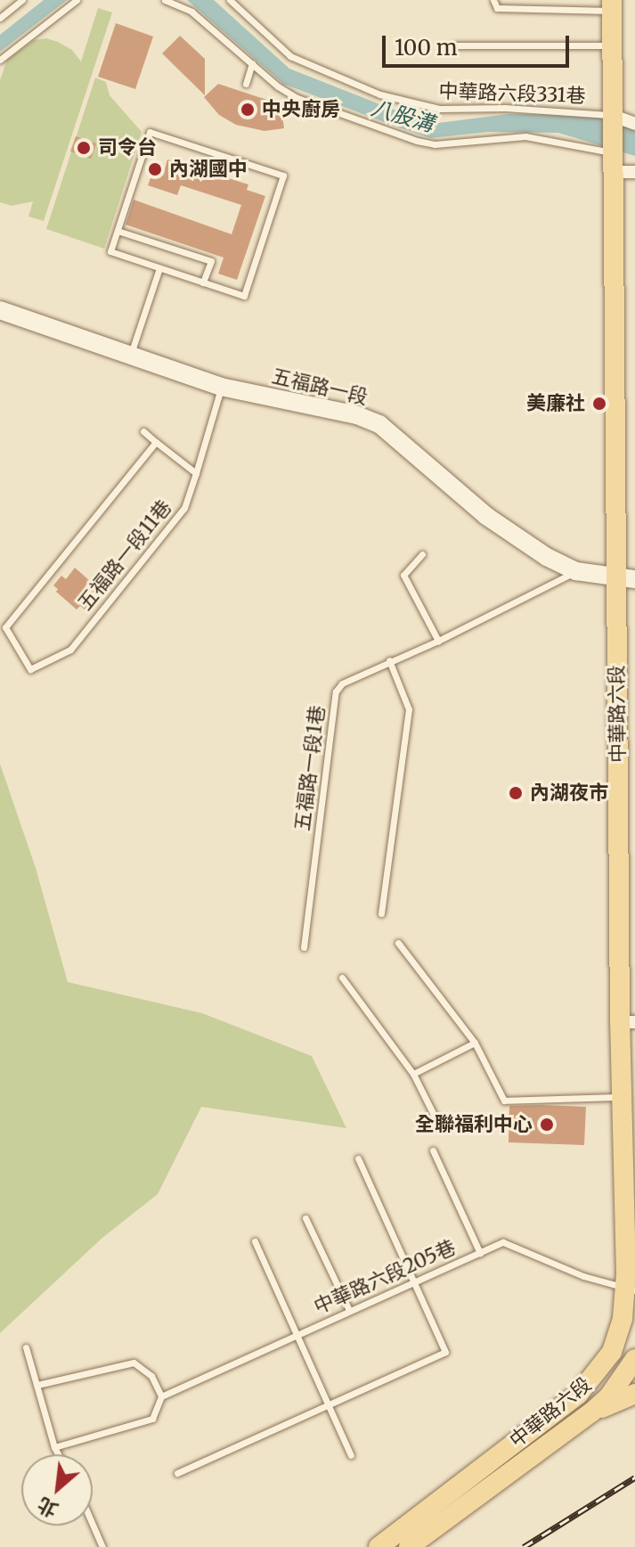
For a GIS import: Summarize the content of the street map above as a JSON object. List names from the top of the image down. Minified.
{"streets":{"main road":["五福路一段","中華路六段"],"lane":["中華路六段331巷","五福路一段11巷","五福路一段1巷","中華路六段205巷"]},"crossings":[["中華路六段331巷","中華路六段"],["五福路一段","五福路一段11巷"],["五福路一段","中華路六段"],["五福路一段","五福路一段1巷"],["中華路六段","中華路六段205巷"]],"water":["八股溝"],"places":["中央廚房","司令台","內湖國中","美廉社","內湖夜市","全聯福利中心"],"scale_bar":"100 m","north":"bottom left"}
